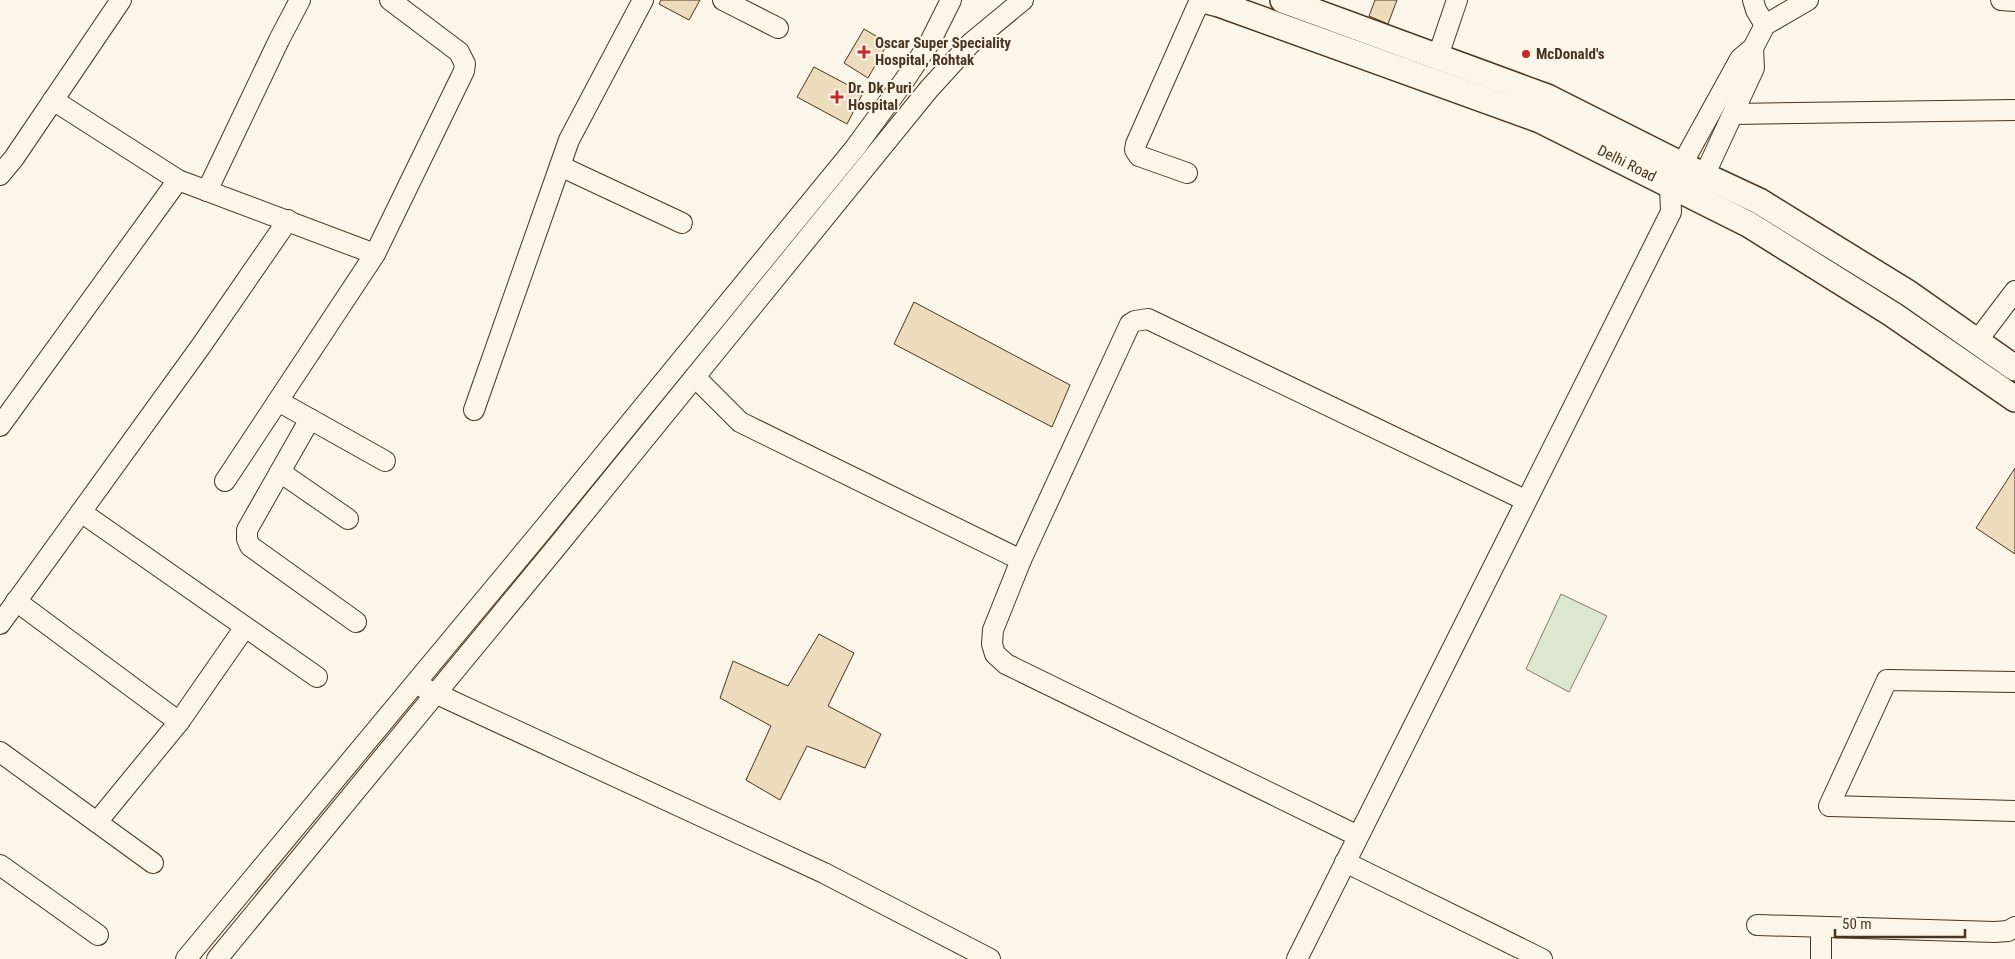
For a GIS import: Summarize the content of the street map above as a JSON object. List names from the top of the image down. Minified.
{"streets":{"main road":["Delhi Road"]},"places":{"health":["Oscar Super Speciality Hospital, Rohtak","Dr. Dk Puri Hospital"],"other":["McDonald's"]},"scale_bar":"50 m"}
